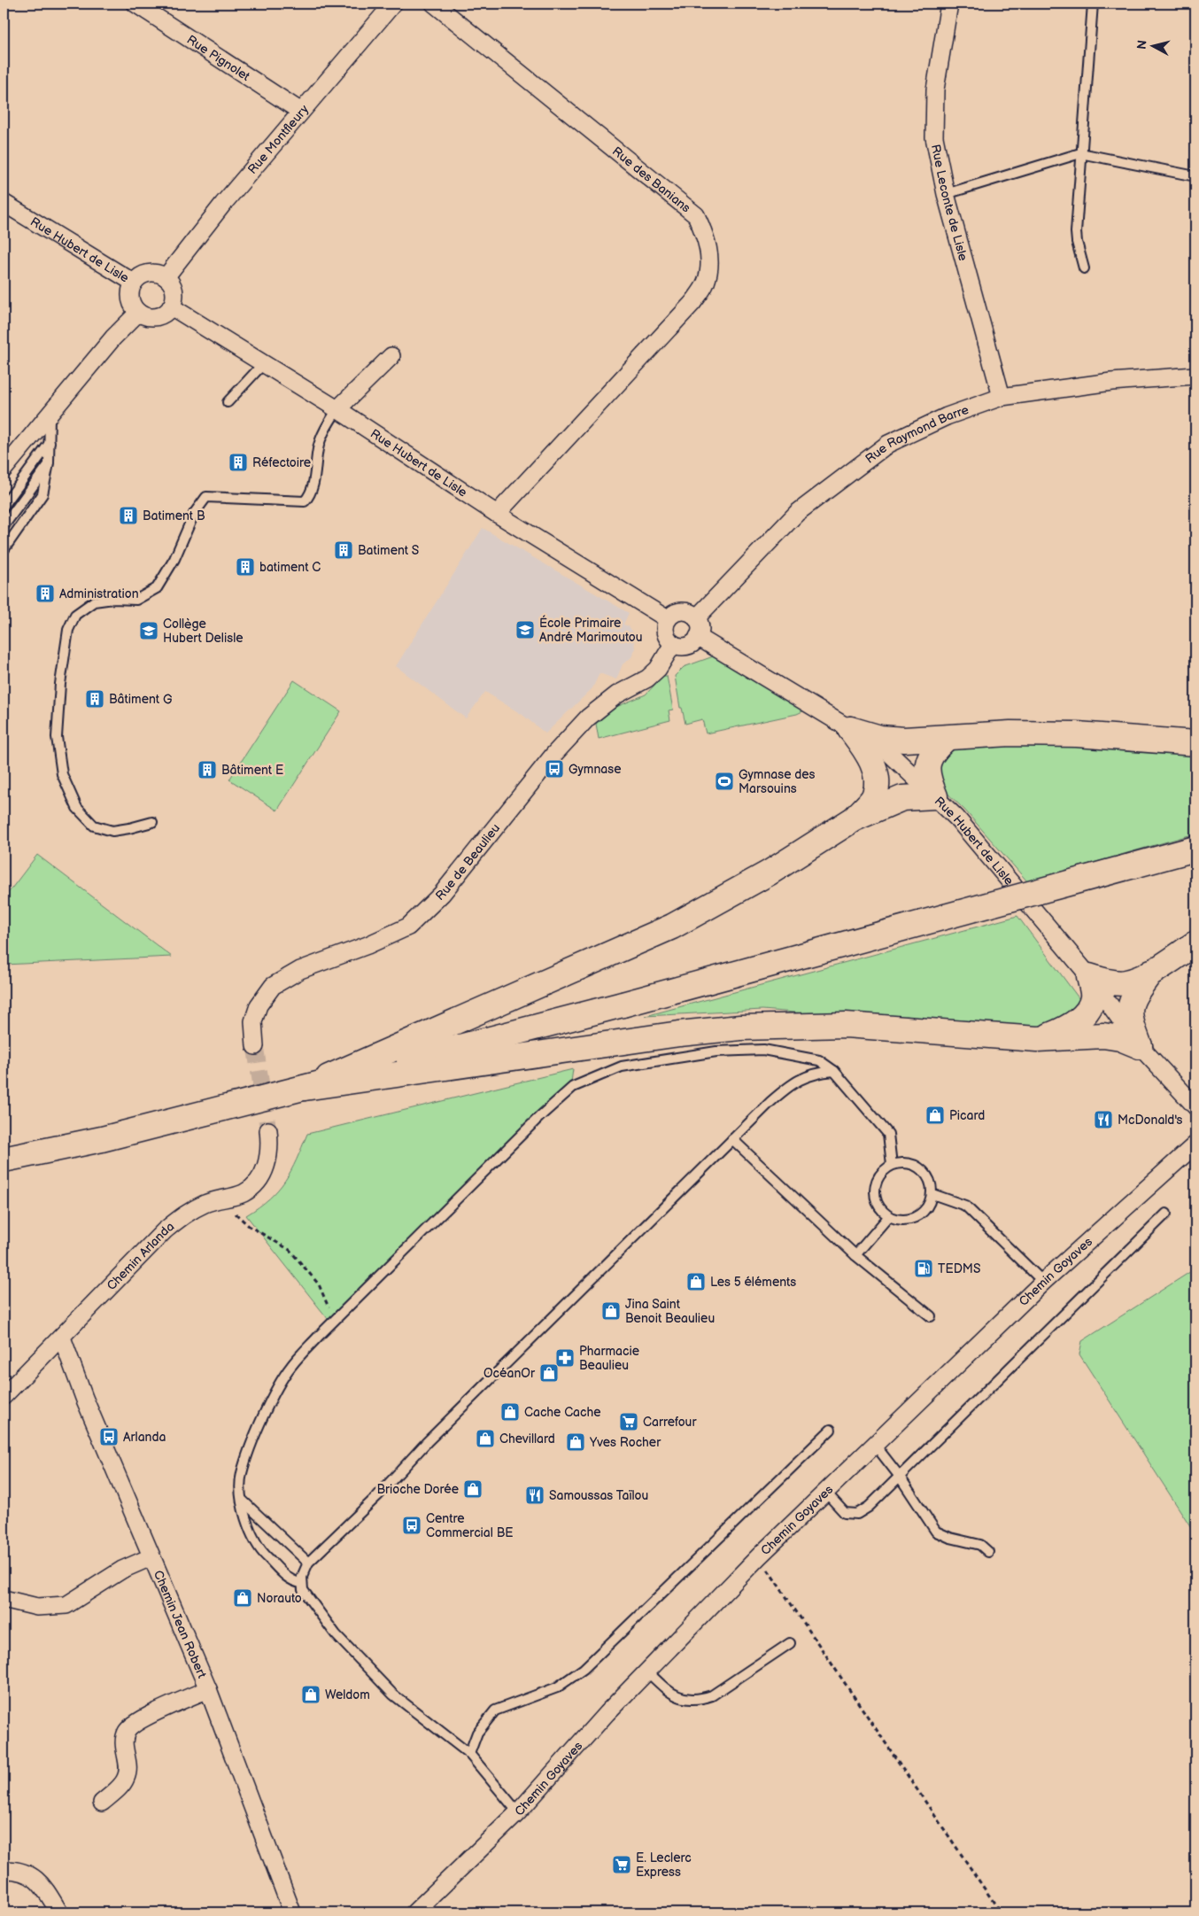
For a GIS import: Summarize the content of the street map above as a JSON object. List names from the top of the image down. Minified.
{"streets":{"street":["Rue Pignolet","Rue Montfleury","Rue des Banians","Rue Leconte de Lisle","Rue Hubert de Lisle","Rue Raymond Barre","Rue de Beaulieu","Chemin Arlanda","Chemin Goyaves","Chemin Jean Robert"]},"crossings":[["Rue Pignolet","Rue Montfleury"],["Rue Montfleury","Rue Hubert de Lisle"],["Rue des Banians","Rue Hubert de Lisle"],["Rue Leconte de Lisle","Rue Raymond Barre"],["Rue Hubert de Lisle","Rue Raymond Barre"],["Rue Hubert de Lisle","Rue de Beaulieu"],["Rue Raymond Barre","Rue de Beaulieu"],["Chemin Arlanda","Chemin Jean Robert"]],"places":{"building":["Réfectoire","Batiment B","Batiment S","batiment C","Administration","Bâtiment G","Bâtiment E"],"school or university":["École Primaire André Marimoutou","Collège Hubert Delisle"],"bus stop":["Gymnase","Arlanda","Centre Commercial BE"],"sports":["Gymnase des Marsouins"],"shop":["Picard","Les 5 éléments","Jina Saint Benoit Beaulieu","OcéanOr","Cache Cache","Chevillard","Yves Rocher","Brioche Dorée","Norauto","Weldom"],"restaurant":["McDonald's","Samoussas Taïlou"],"fuel station":["TEDMS"],"pharmacy":["Pharmacie Beaulieu"],"supermarket":["Carrefour","E. Leclerc Express"]},"north":"left"}
